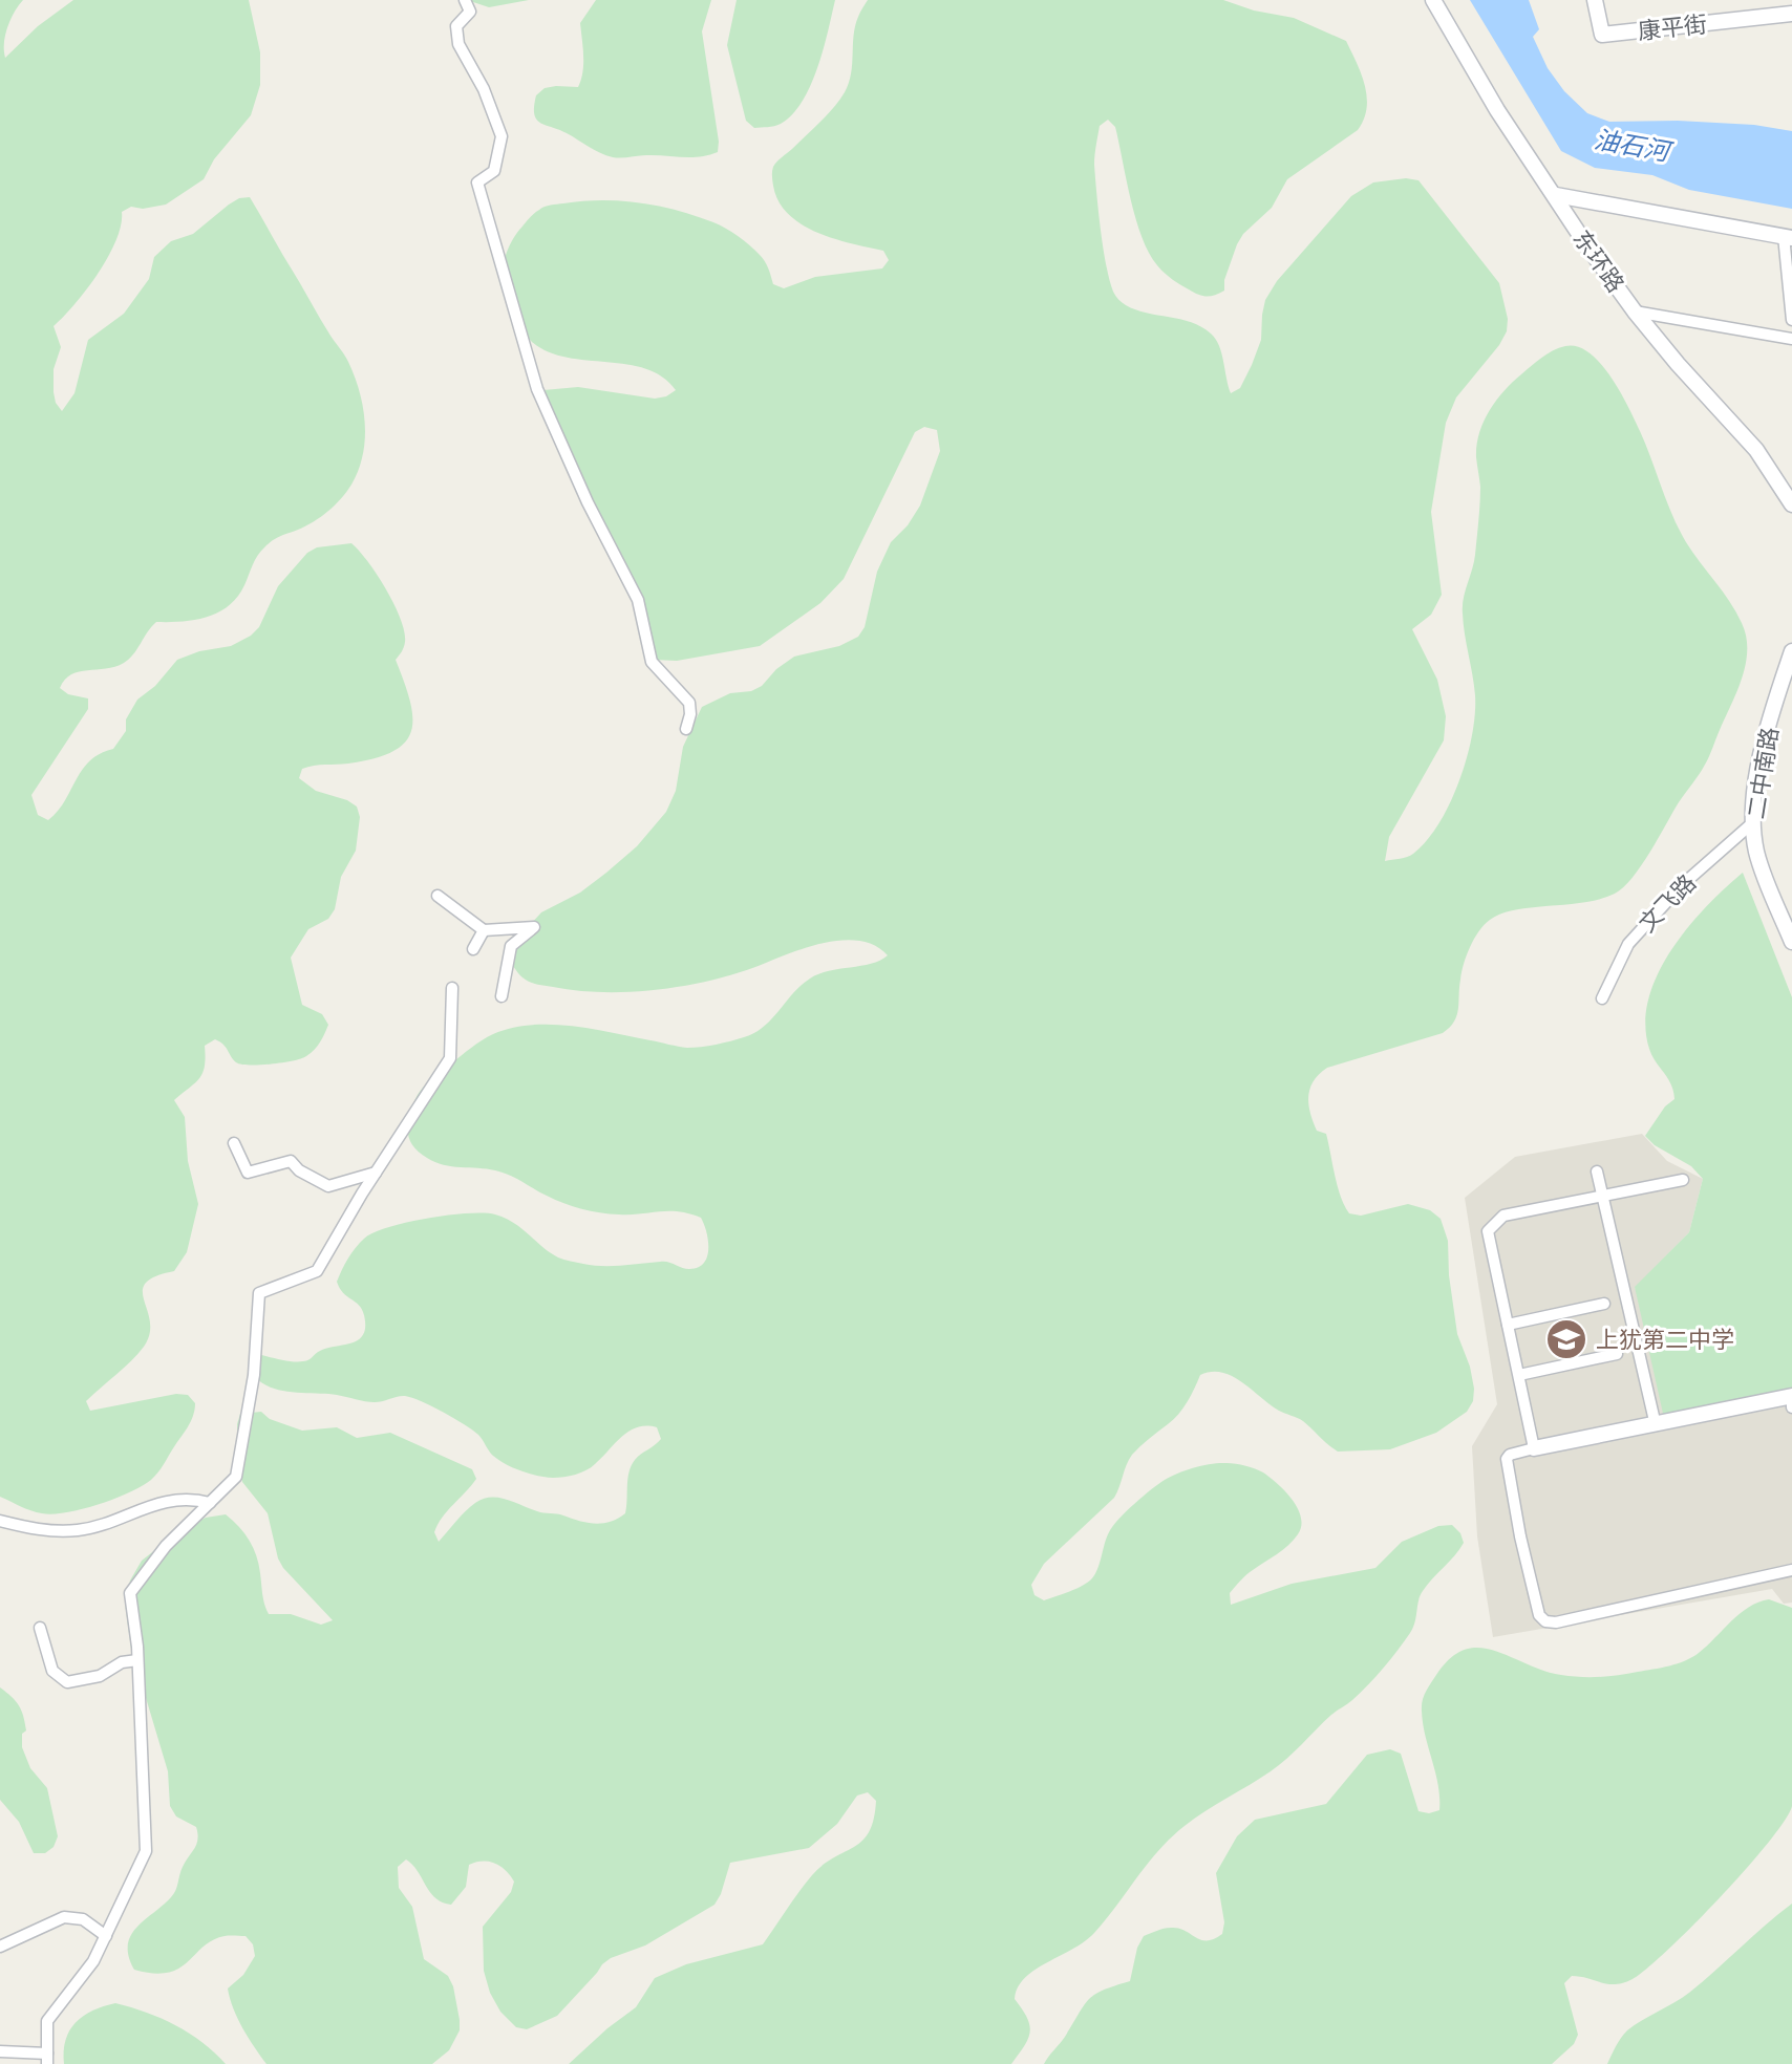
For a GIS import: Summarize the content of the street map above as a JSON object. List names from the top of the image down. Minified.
{"streets":{"street":["康平街","东环路","二中南路","文飞路"]},"crossings":[["二中南路","文飞路"]],"water":["油石河"],"places":{"school or university":["上犹第二中学"]}}
